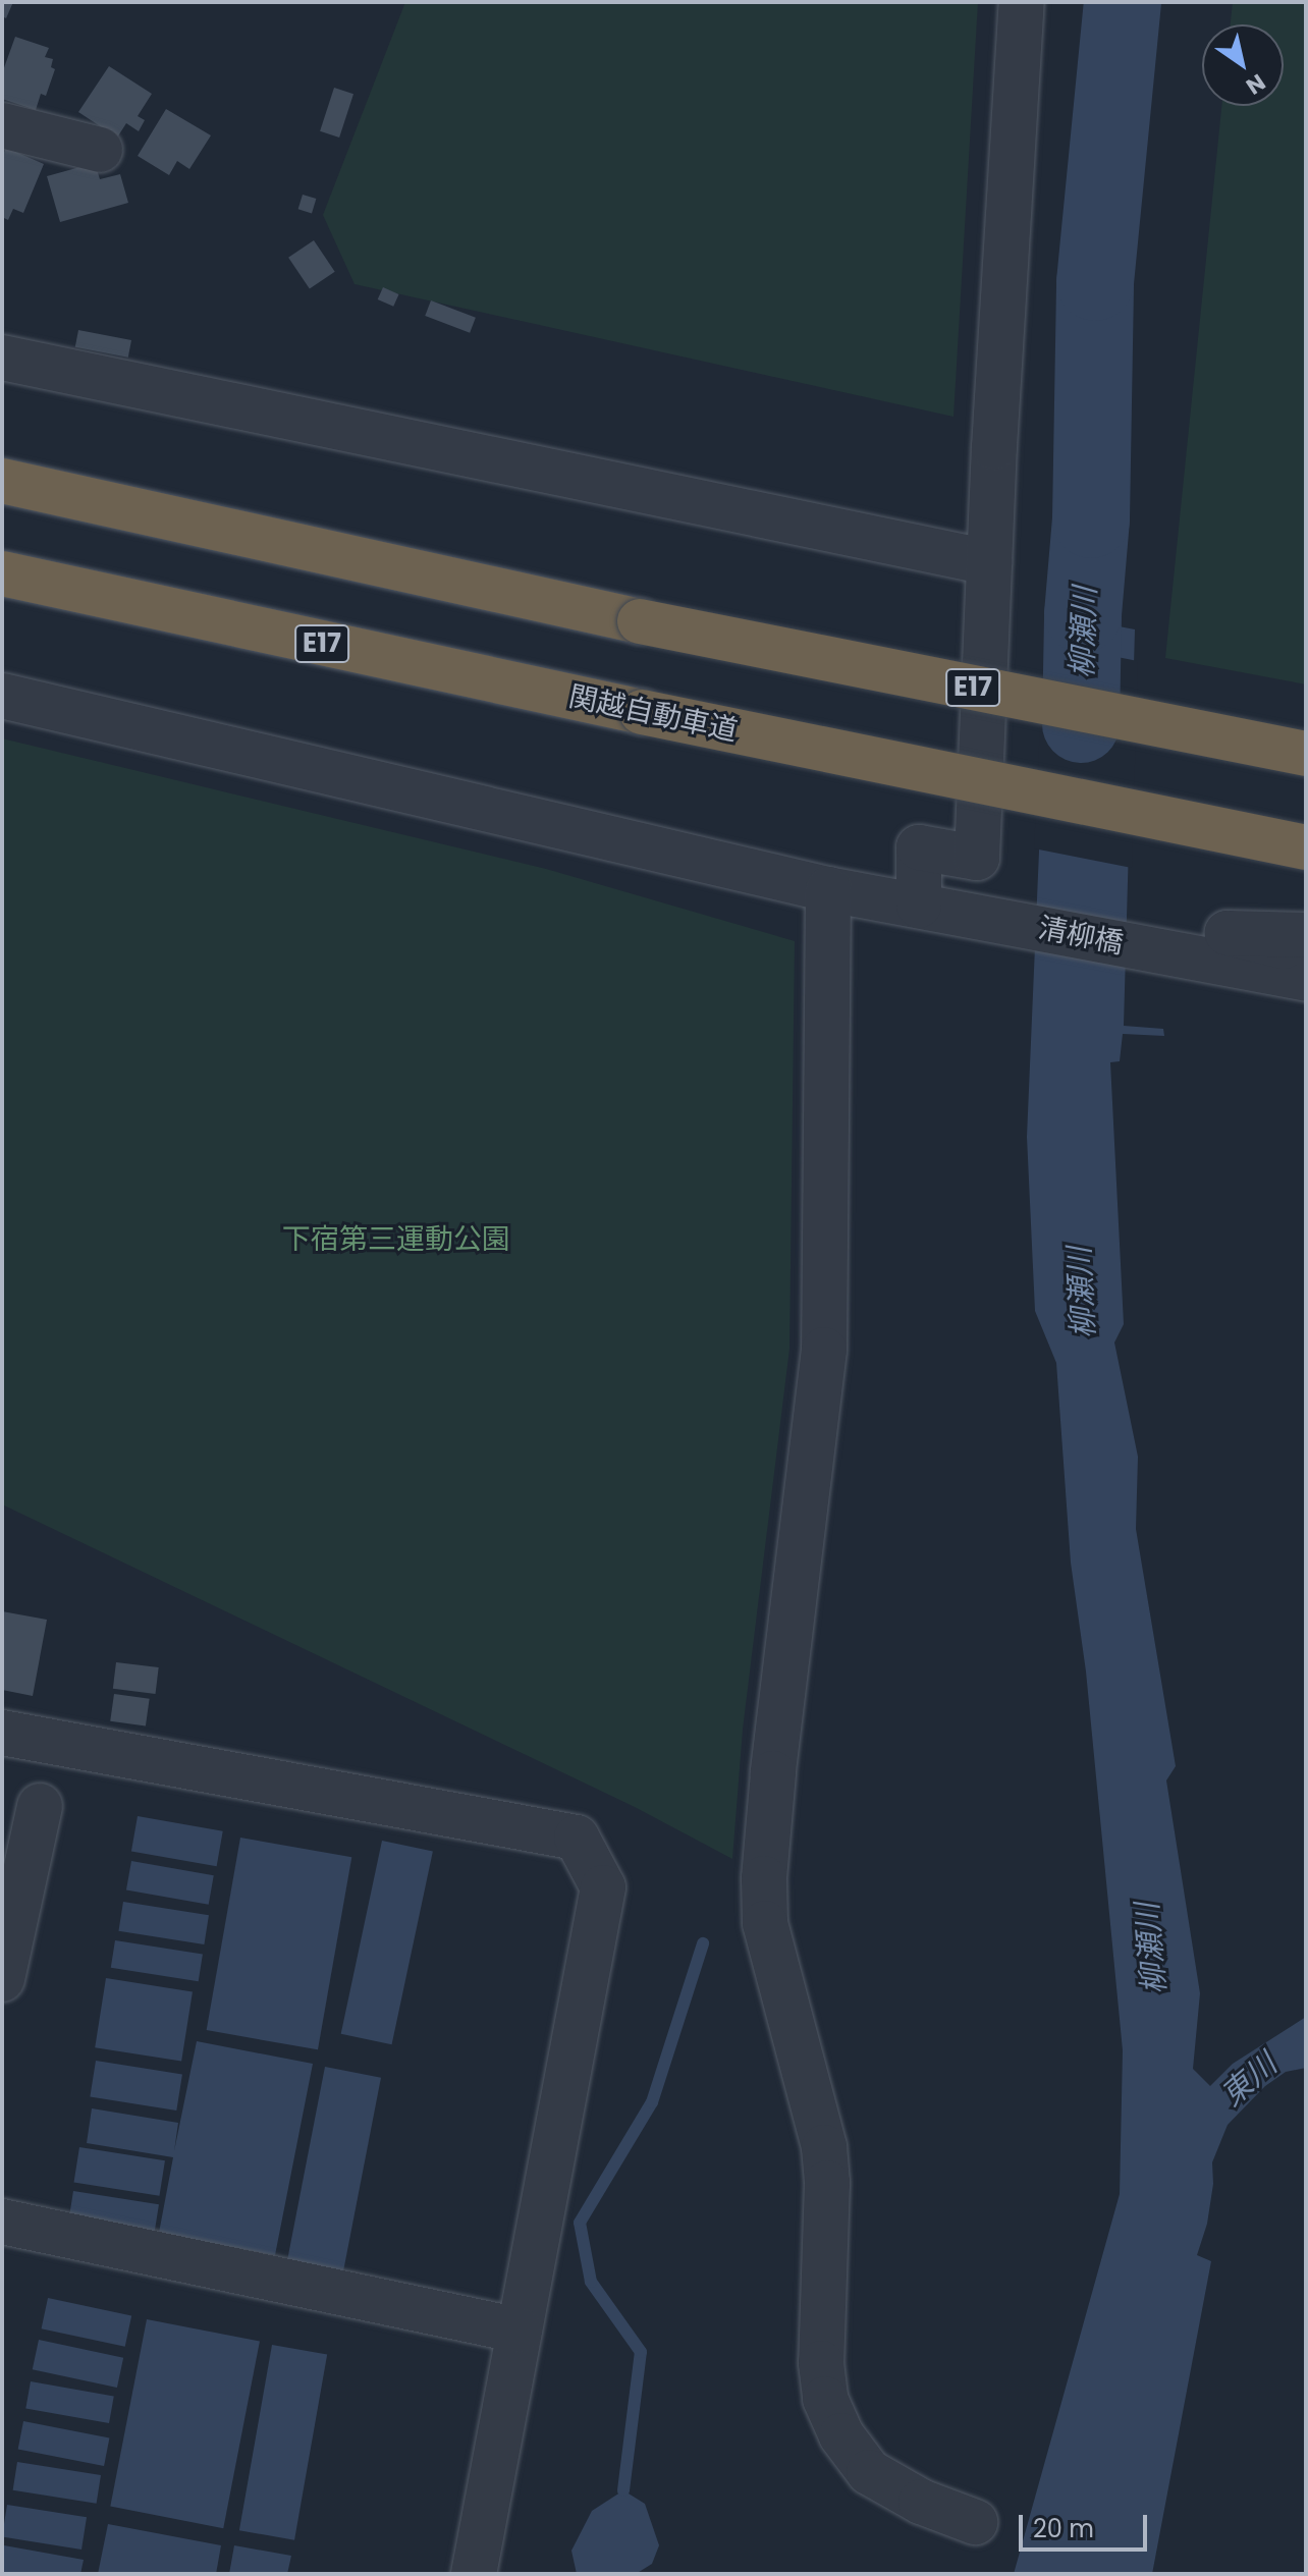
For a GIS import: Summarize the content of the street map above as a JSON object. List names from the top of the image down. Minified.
{"streets":{"highway":["E17","関越自動車道"],"street":["清柳橋"]},"water":["柳瀬川","東川"],"parks":["下宿第三運動公園"],"scale_bar":"20 m","north":"bottom right"}
